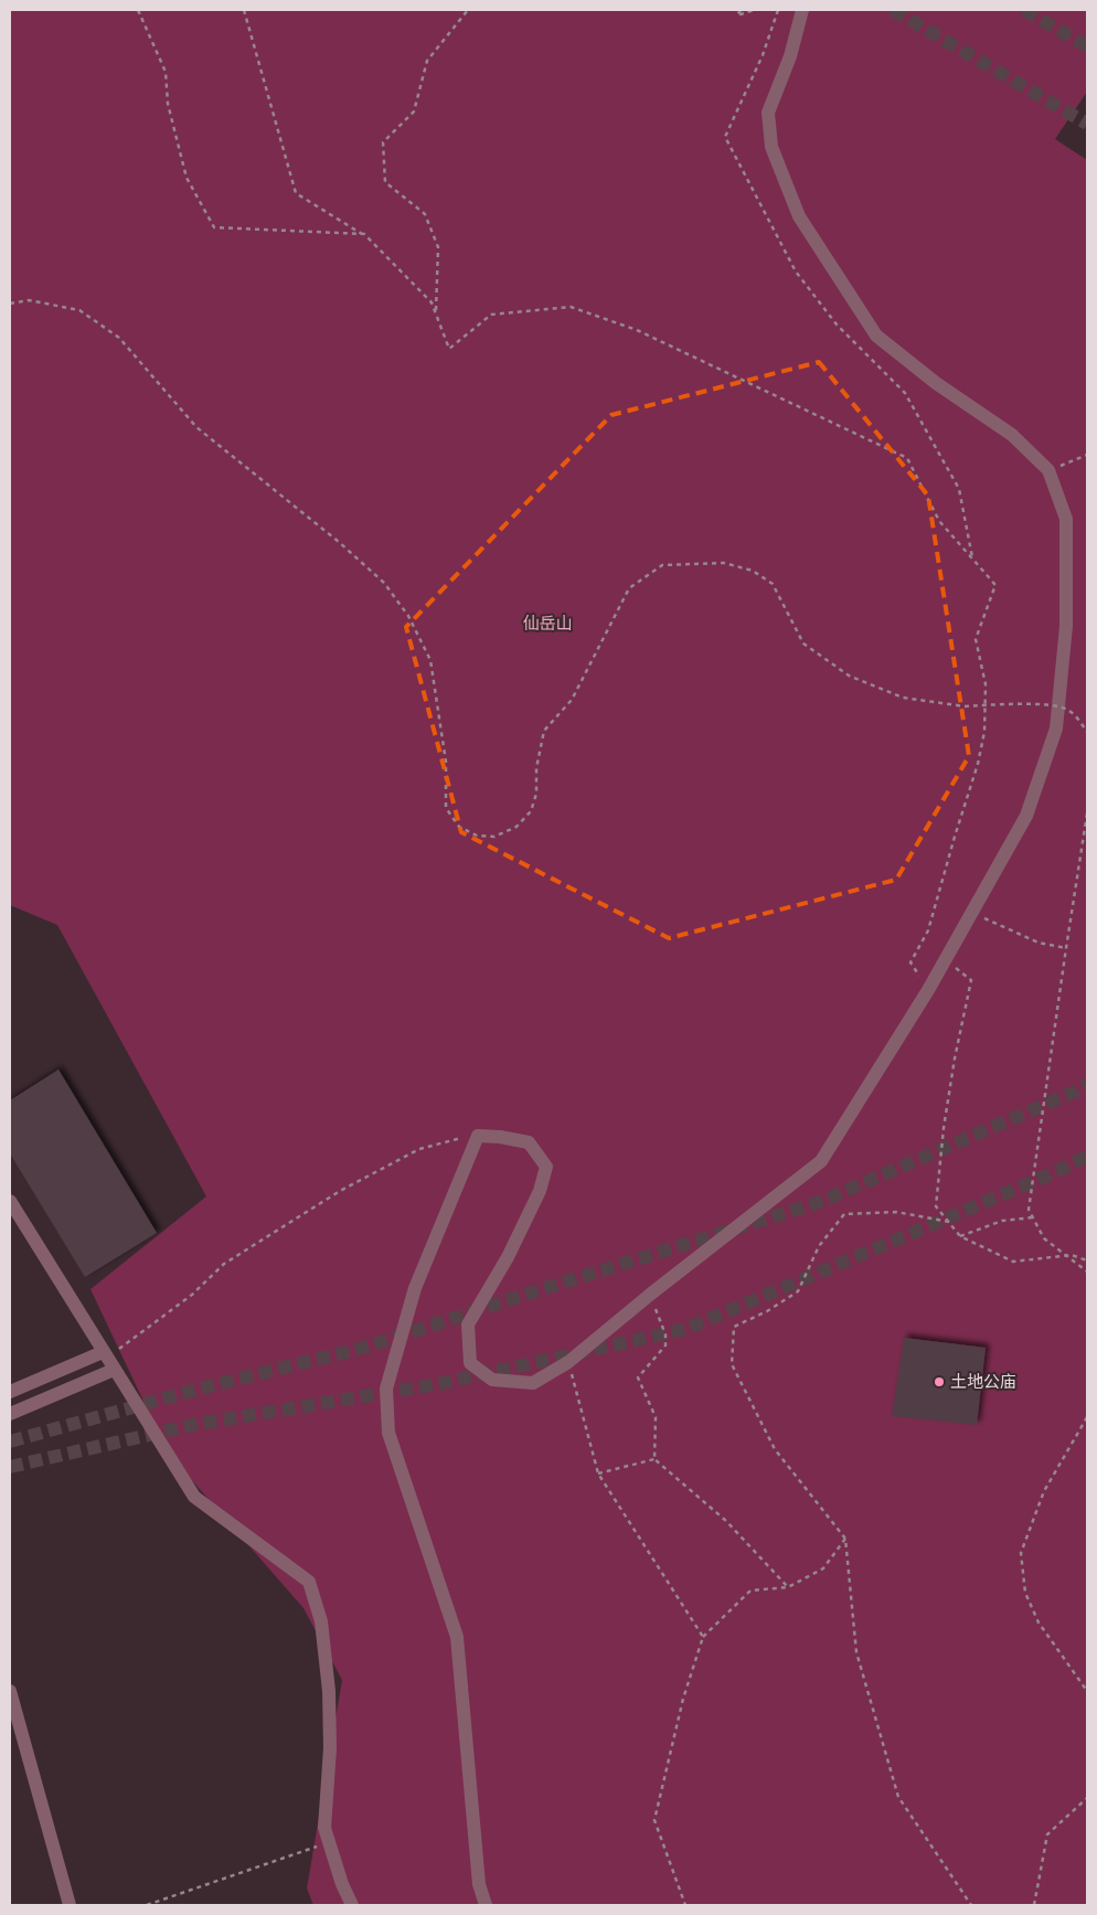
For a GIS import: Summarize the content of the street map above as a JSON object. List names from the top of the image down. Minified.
{"parks":["仙岳山"],"places":["土地公庙"]}
